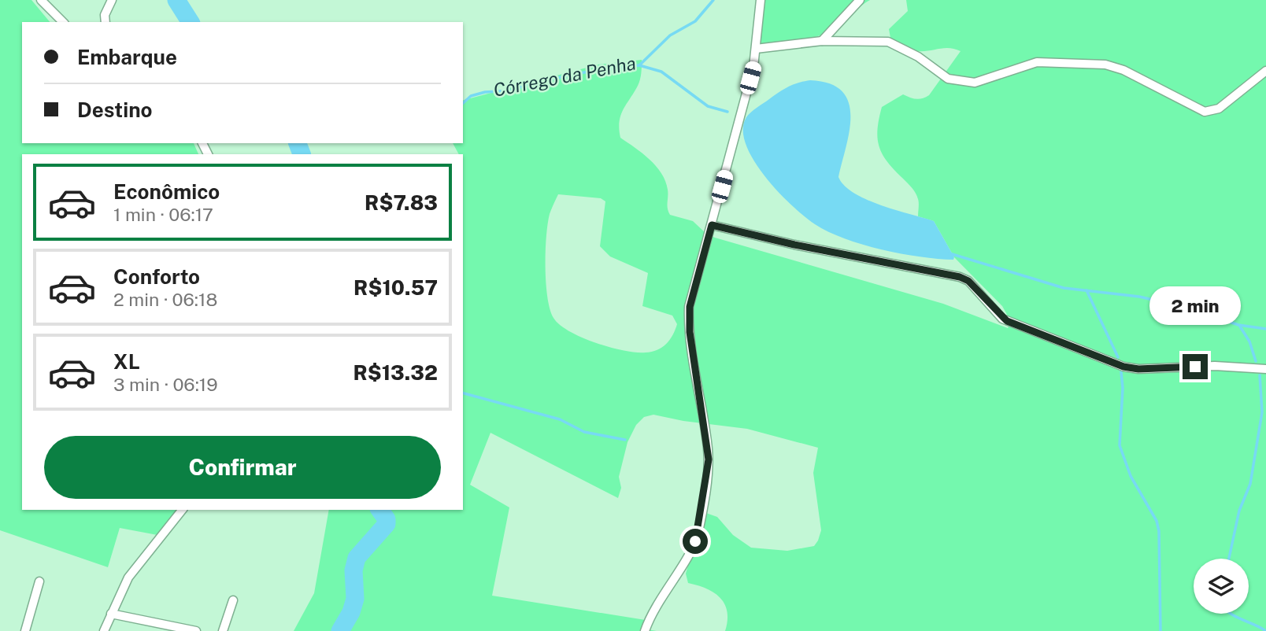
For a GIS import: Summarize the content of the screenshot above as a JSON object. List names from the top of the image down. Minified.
{"water":["Córrego da Penha"],"page":{"banner":["Embarque","Destino"],"list":[{"name":"Econômico","note":"1 min · 06:17","value":"R$7.83"},{"name":"Conforto","note":"2 min · 06:18","value":"R$10.57"},{"name":"XL","note":"3 min · 06:19","value":"R$13.32"}],"bubble":"2 min","buttons":"Confirmar"}}
